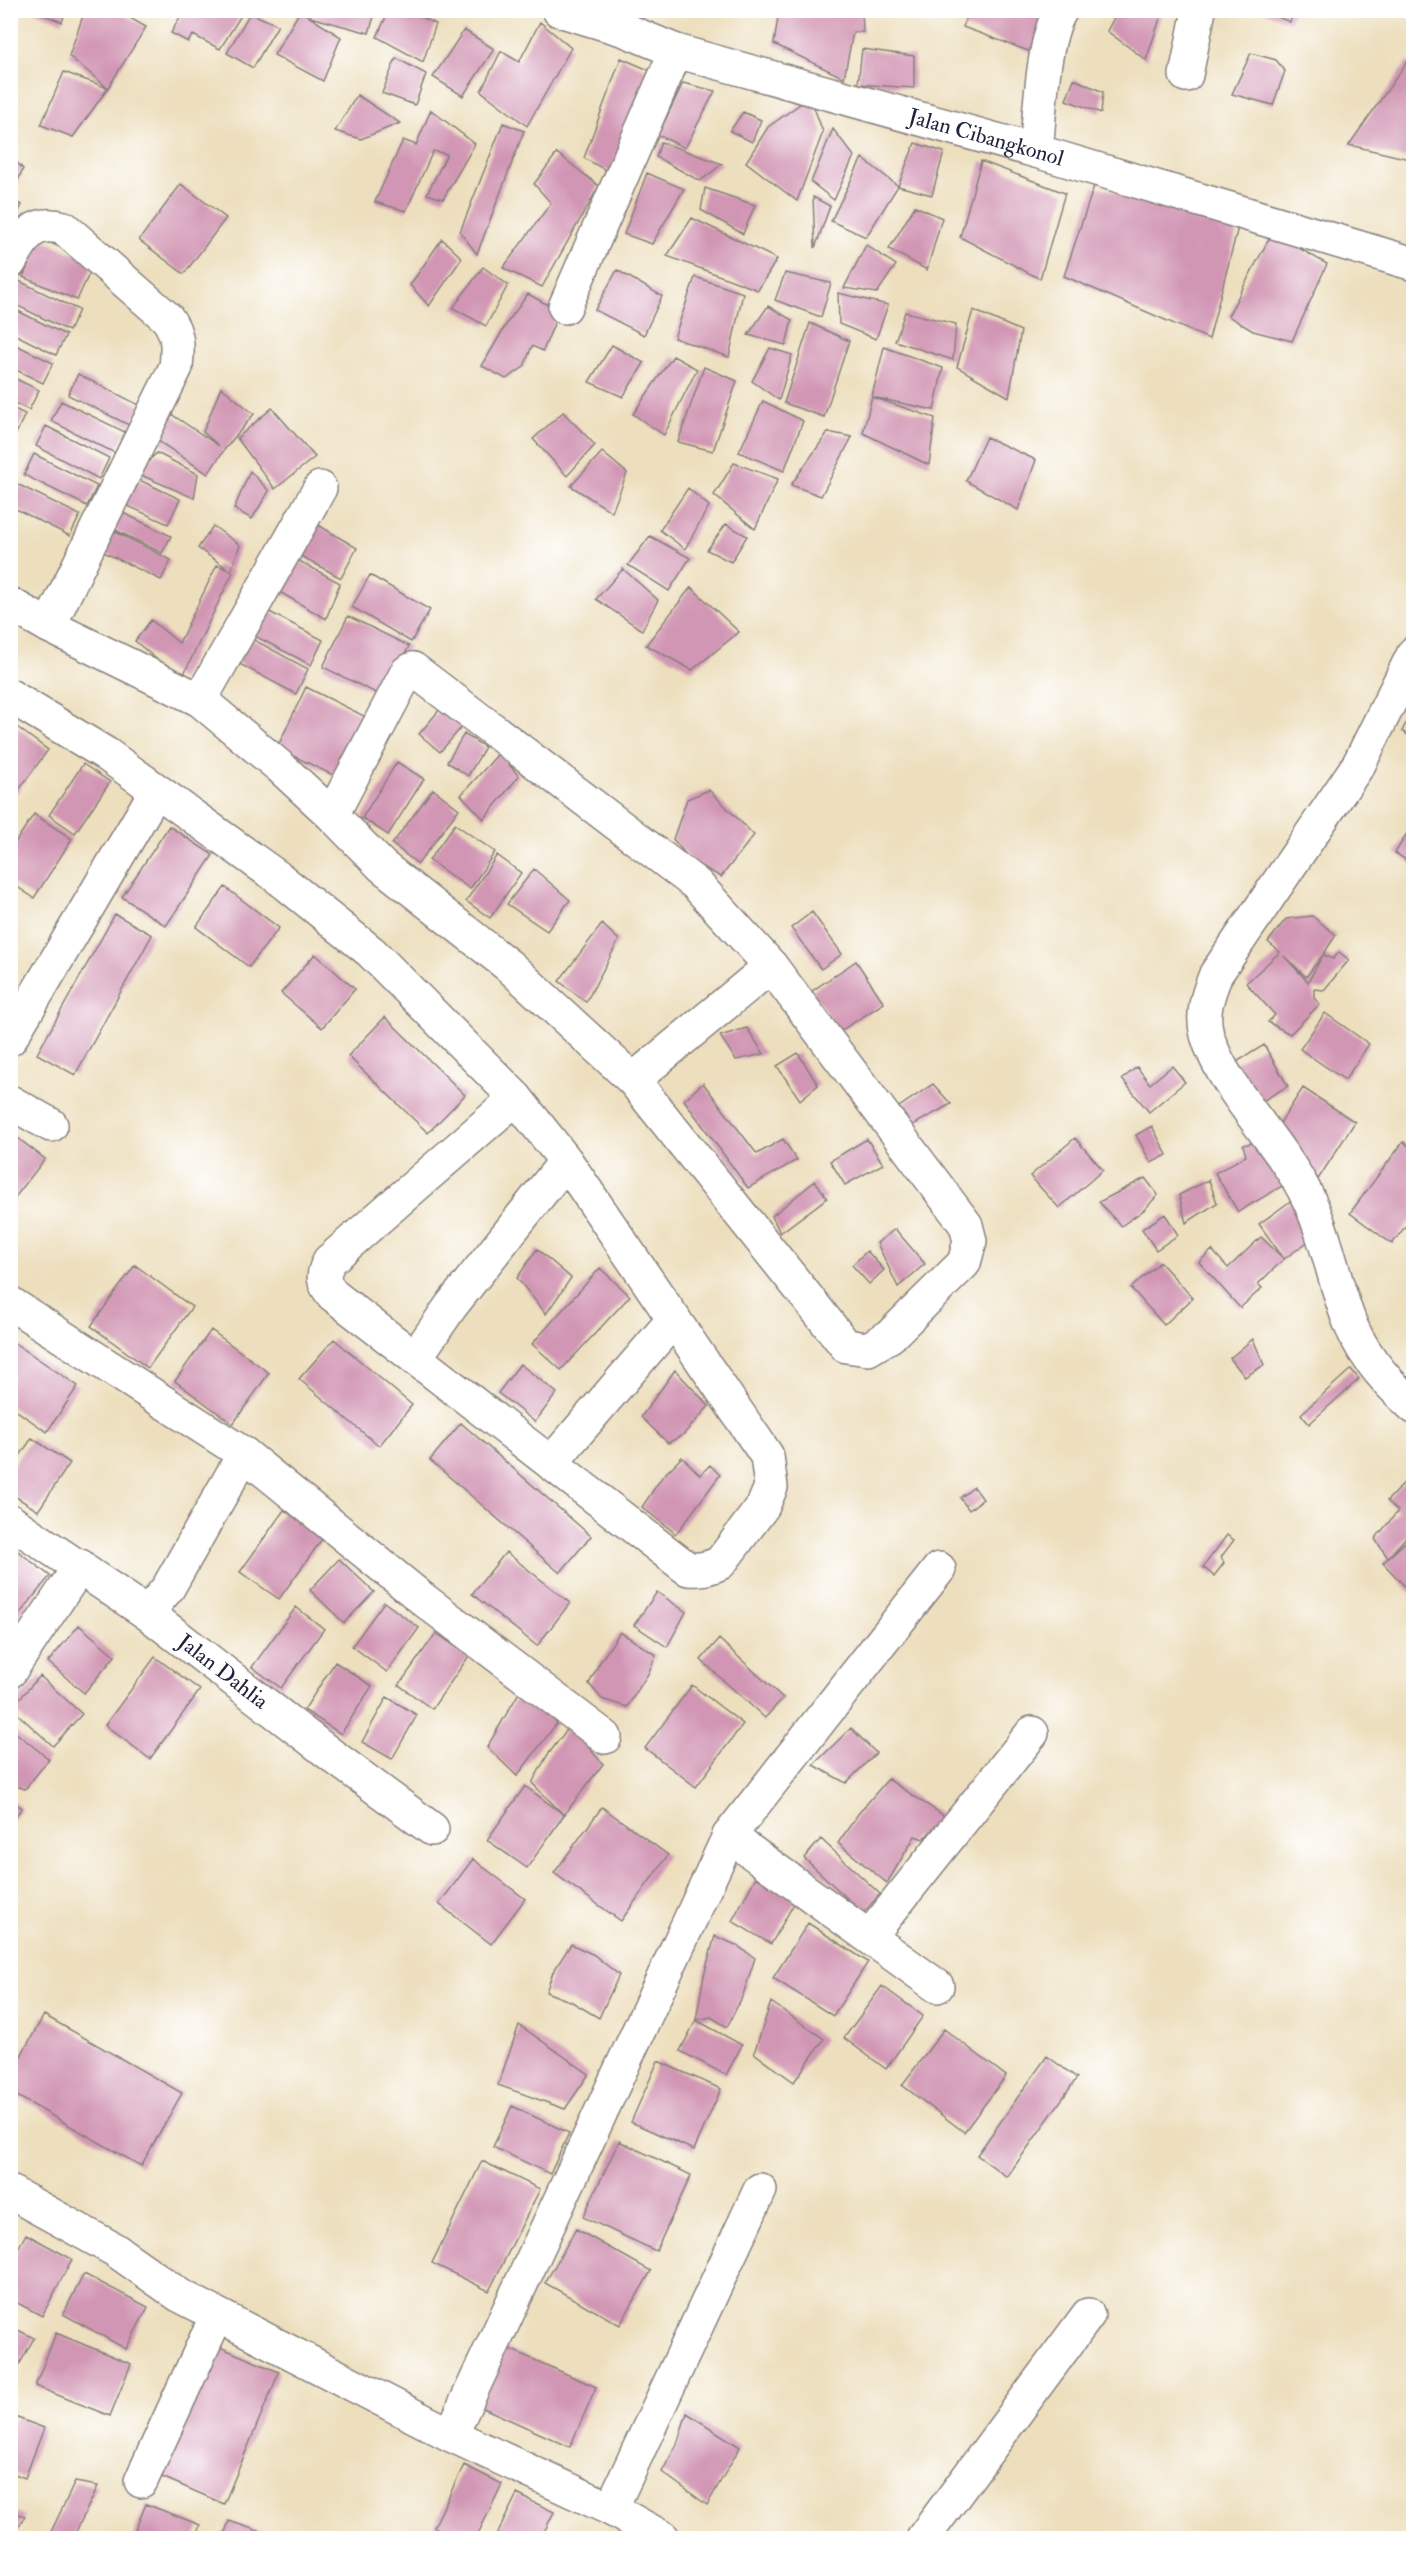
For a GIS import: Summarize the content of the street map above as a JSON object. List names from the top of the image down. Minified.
{"streets":{"street":["Jalan Cibangkonol","Jalan Dahlia"]}}
